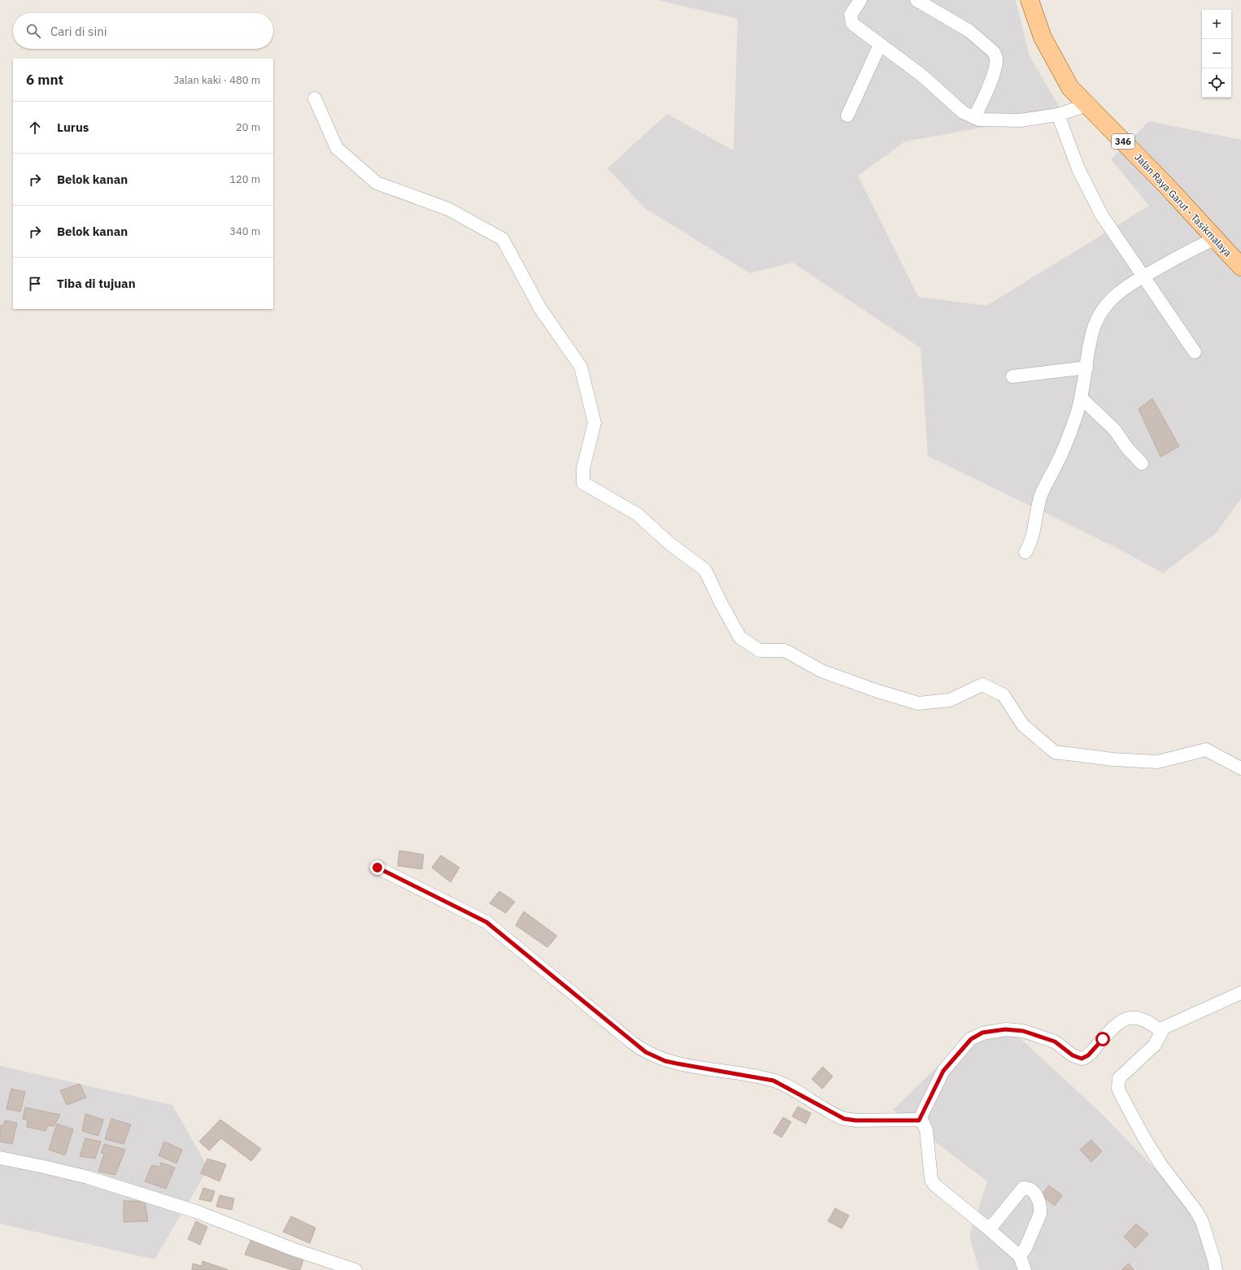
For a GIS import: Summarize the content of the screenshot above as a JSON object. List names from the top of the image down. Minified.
{"streets":{"main road":["346","Jalan Raya Garut - Tasikmalaya"]},"page":{"map_buttons":["+","−"],"search":"Cari di sini","heading":["6 mnt","Jalan kaki · 480 m"],"list":[["Lurus","20 m"],["Belok kanan","120 m"],["Belok kanan","340 m"],"Tiba di tujuan"]}}
